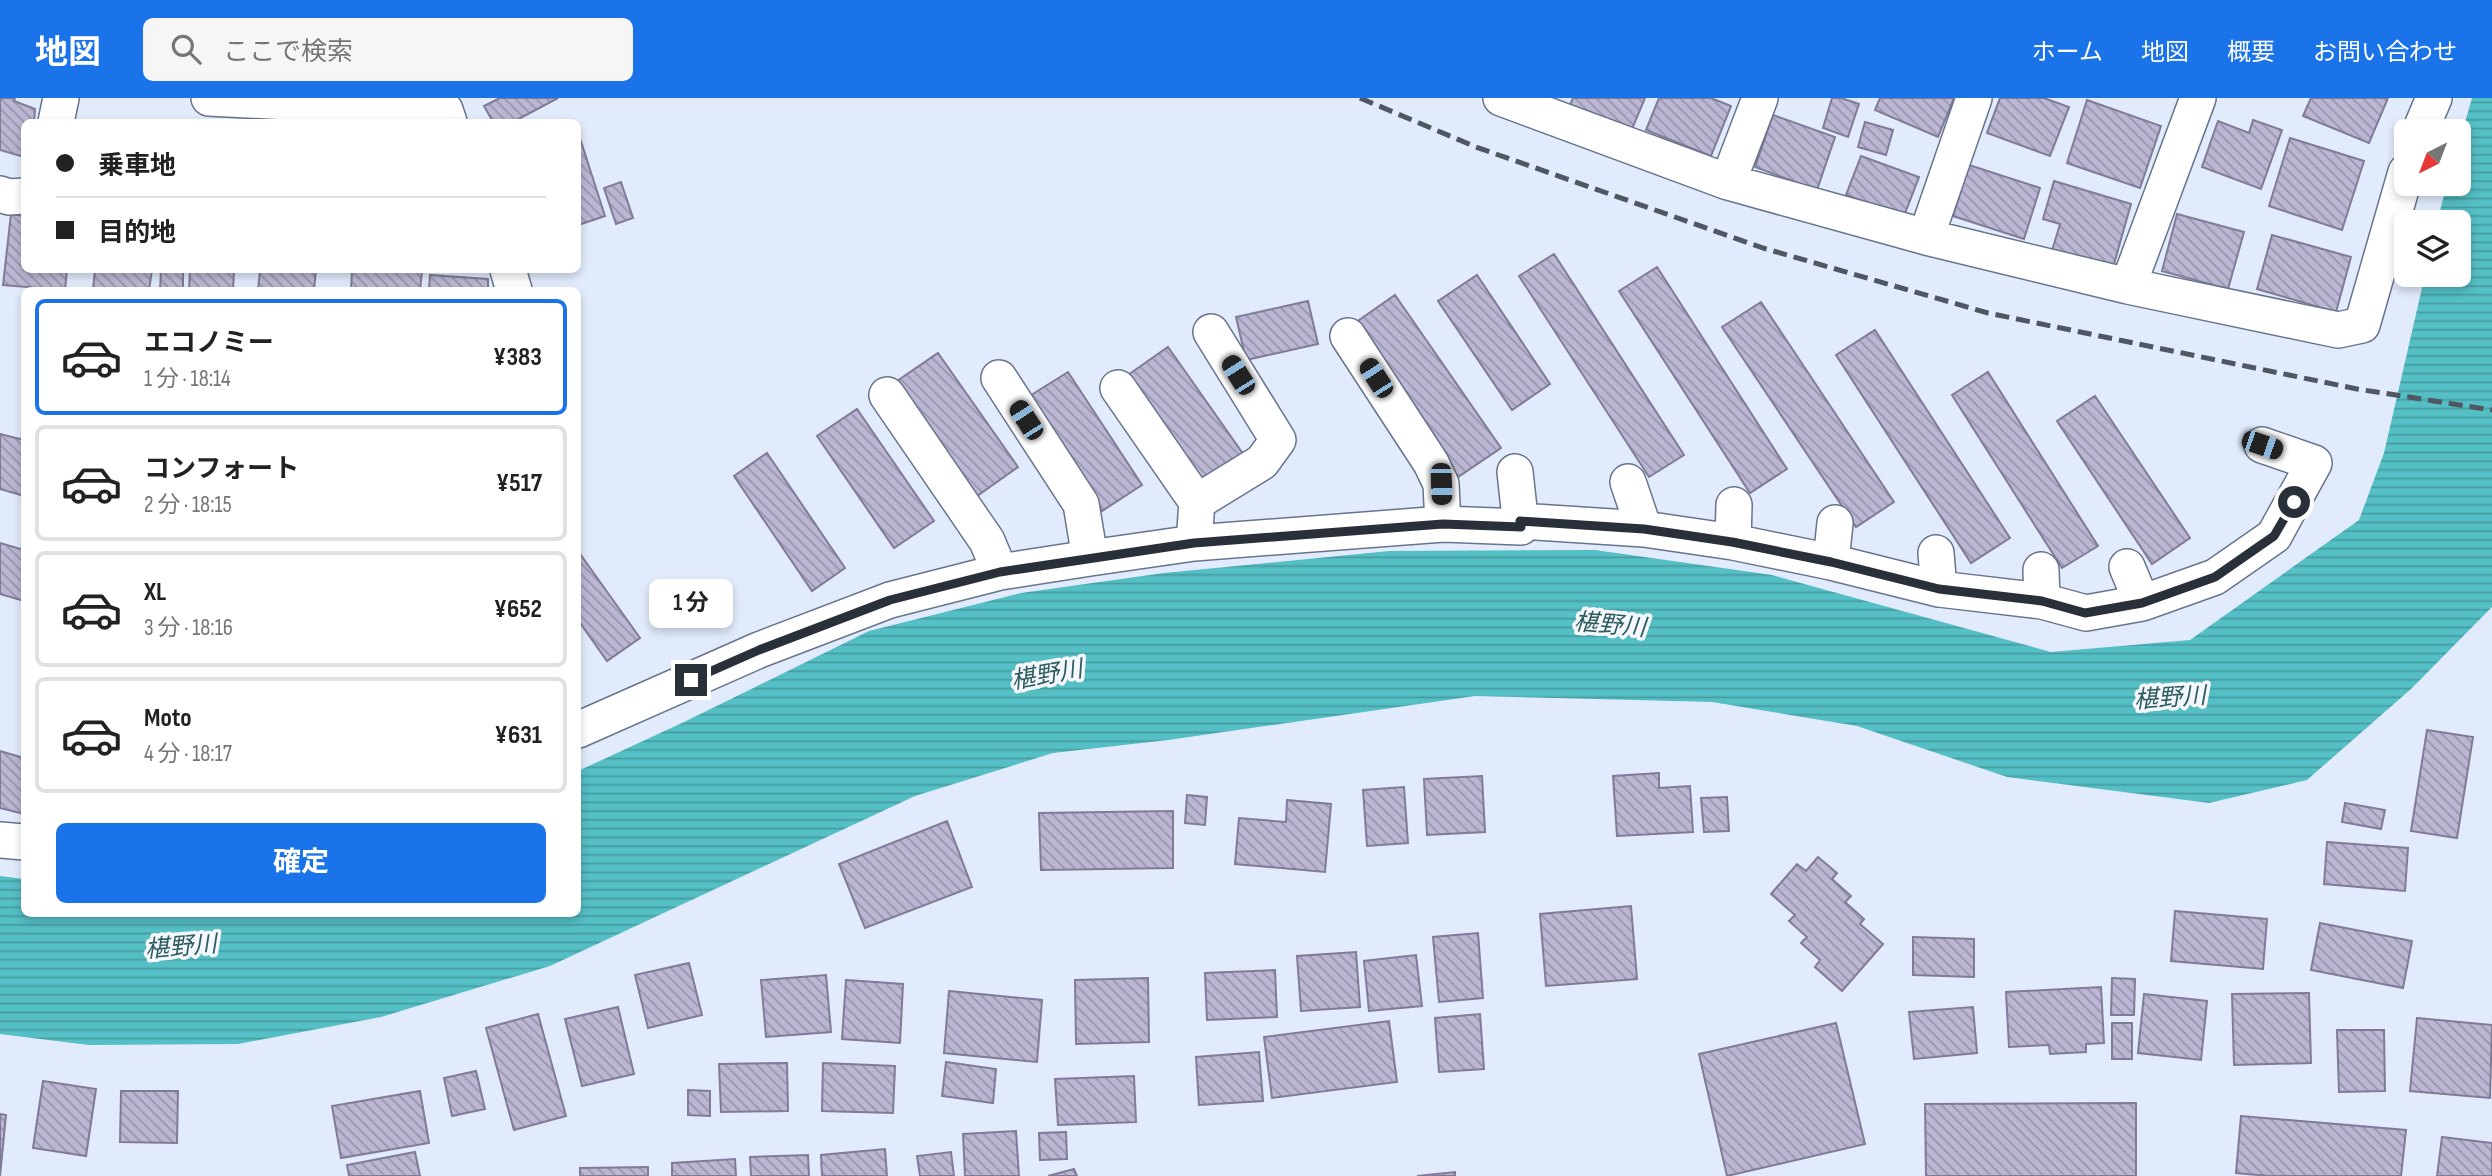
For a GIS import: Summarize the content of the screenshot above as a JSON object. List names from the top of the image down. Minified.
{"water":["椹野川"],"north":"bottom left","page":{"header":"地図","search":"ここで検索","nav":["ホーム","地図","概要","お問い合わせ"],"banner":["乗車地","目的地"],"list":[{"name":"エコノミー","note":"1 分 · 18:14","value":"¥383"},{"name":"コンフォート","note":"2 分 · 18:15","value":"¥517"},{"name":"XL","note":"3 分 · 18:16","value":"¥652"},{"name":"Moto","note":"4 分 · 18:17","value":"¥631"}],"bubble":"1 分","buttons":"確定"}}
